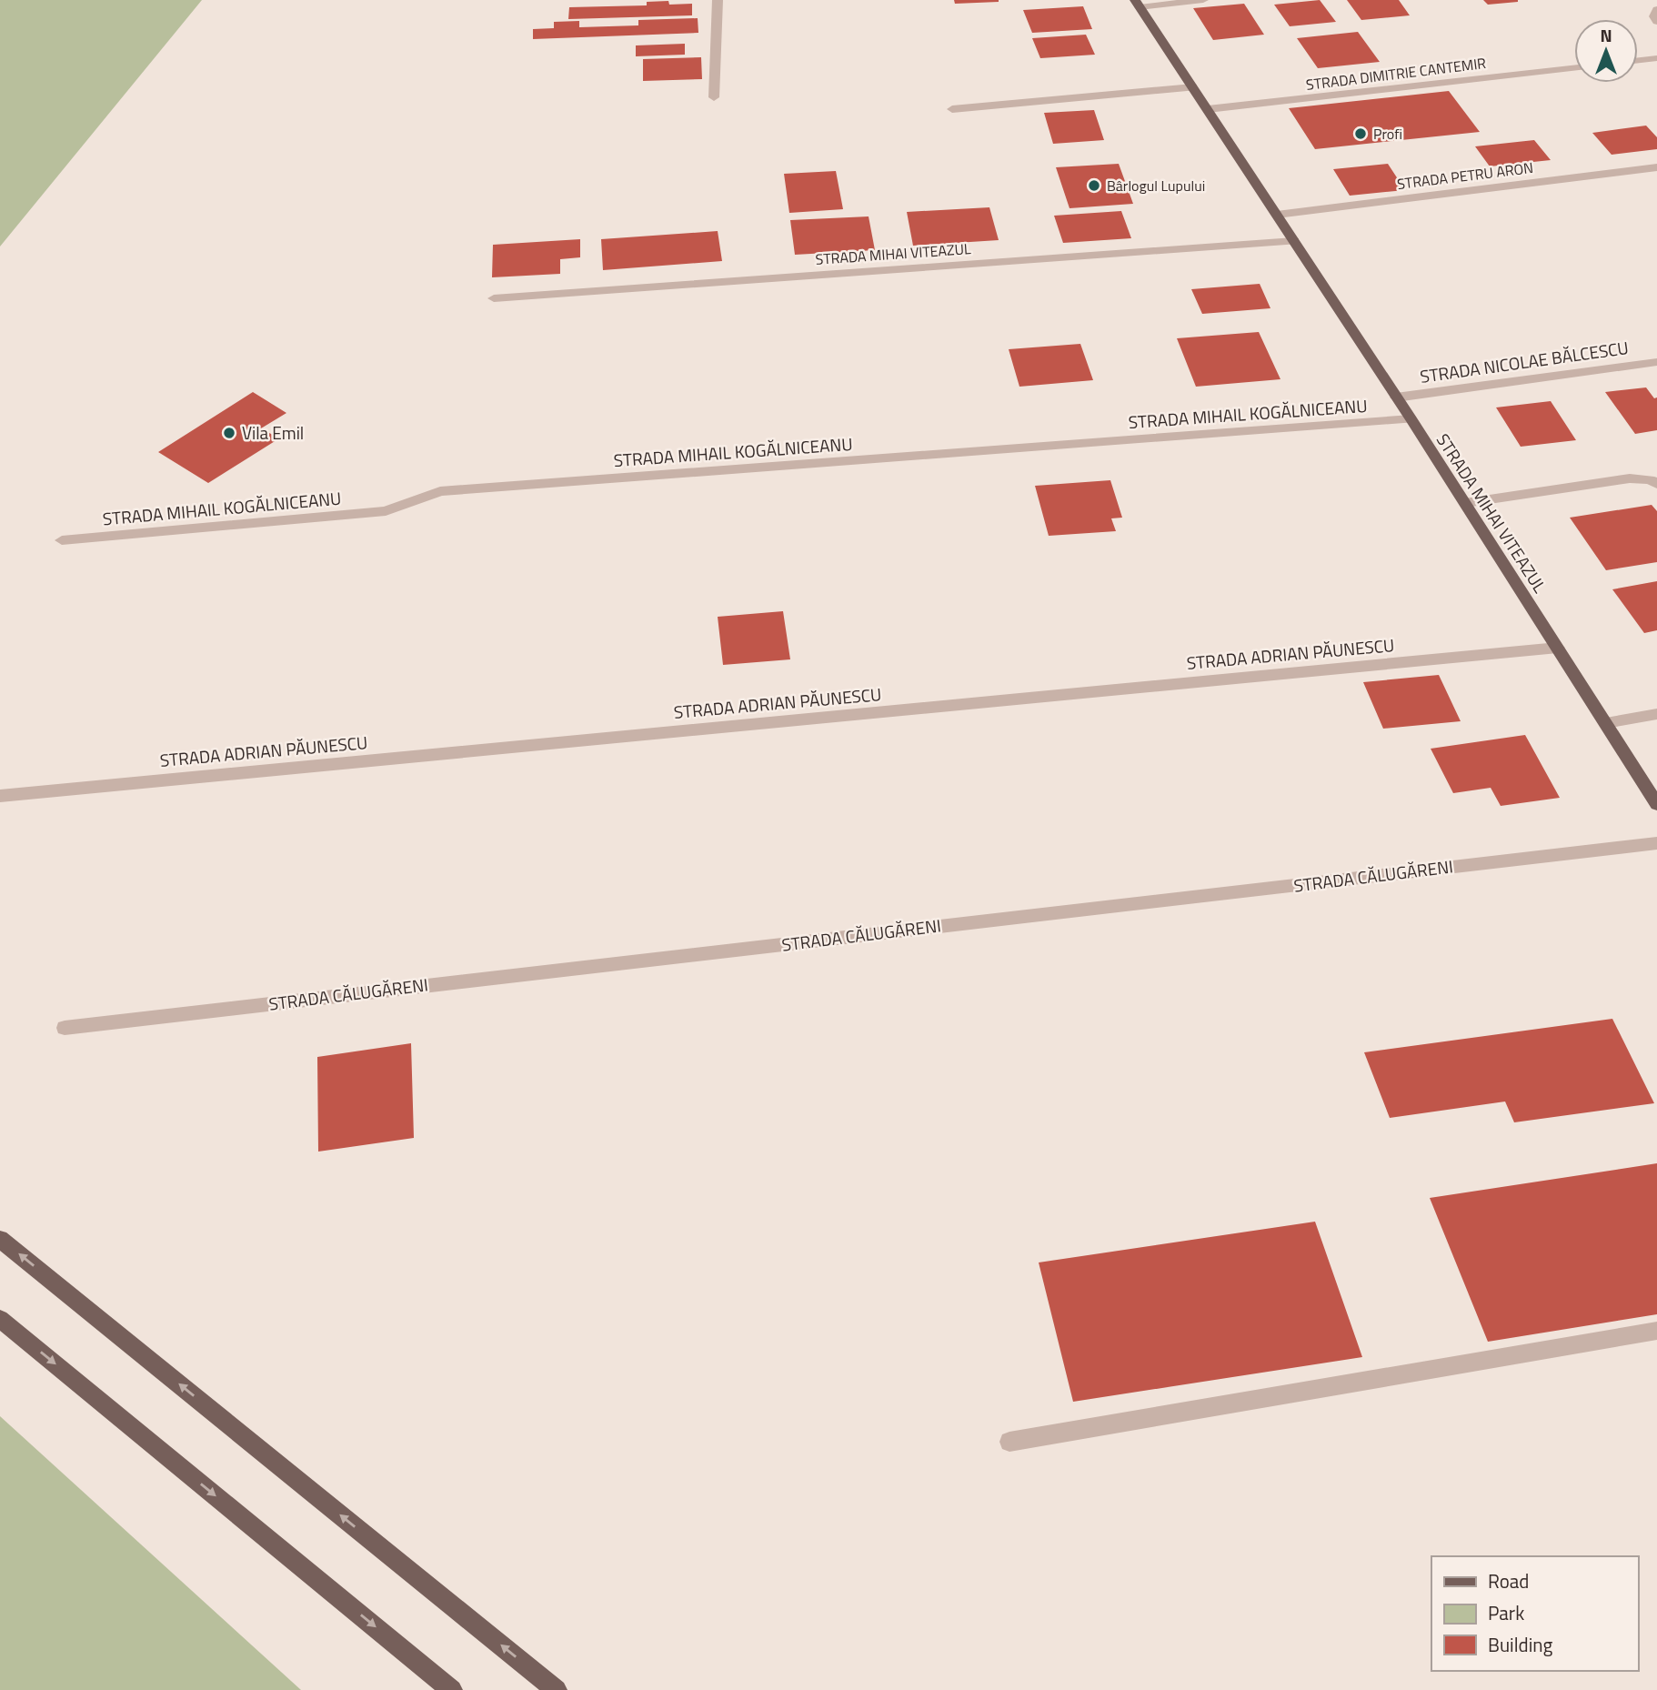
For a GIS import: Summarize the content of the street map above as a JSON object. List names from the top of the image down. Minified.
{"streets":{"main road":["STRADA MIHAI VITEAZUL"],"street":["STRADA DIMITRIE CANTEMIR","STRADA PETRU ARON","STRADA NICOLAE BĂLCESCU","STRADA MIHAIL KOGĂLNICEANU","STRADA ADRIAN PĂUNESCU","STRADA CĂLUGĂRENI"]},"crossings":[["STRADA DIMITRIE CANTEMIR","STRADA MIHAI VITEAZUL"],["STRADA PETRU ARON","STRADA MIHAI VITEAZUL"],["STRADA MIHAI VITEAZUL","STRADA NICOLAE BĂLCESCU"],["STRADA MIHAI VITEAZUL","STRADA MIHAIL KOGĂLNICEANU"],["STRADA MIHAI VITEAZUL","STRADA ADRIAN PĂUNESCU"]],"places":["Profi","Bârlogul Lupului","Vila Emil"],"legend":["Road","Park","Building"],"north":"top"}
